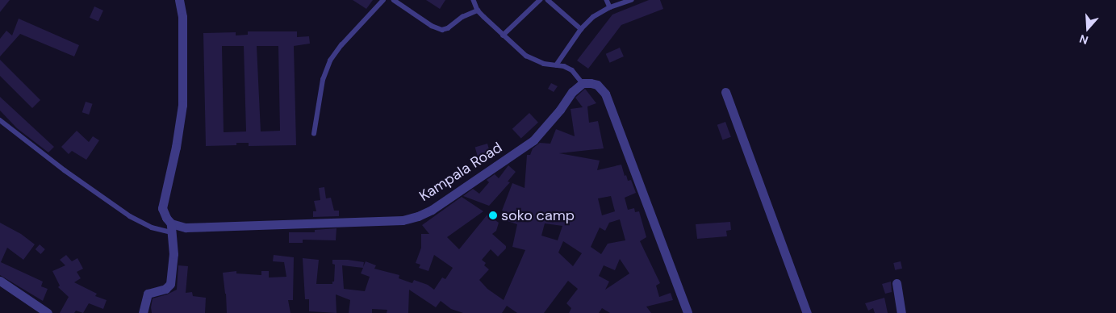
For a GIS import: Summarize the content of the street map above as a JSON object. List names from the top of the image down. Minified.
{"streets":{"street":["Kampala Road"]},"places":["soko camp"],"north":"bottom"}
